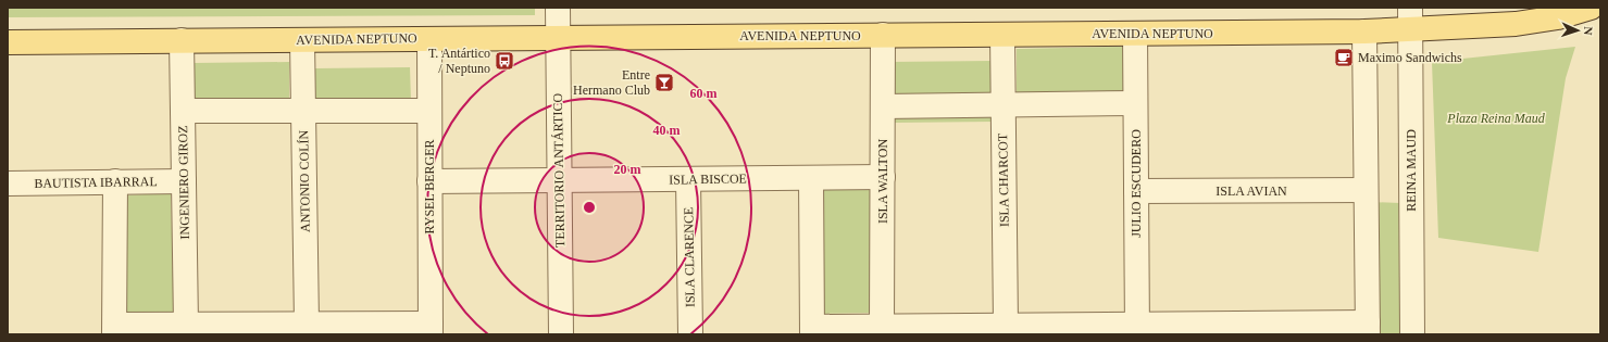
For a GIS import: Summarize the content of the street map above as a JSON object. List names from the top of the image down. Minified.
{"streets":{"main road":["AVENIDA NEPTUNO"],"street":["TERRITORIO ANTÁRTICO","REINA MAUD","ISLA BISCOE","ISLA CHARCOT","ANTONIO COLÍN","ISLA WALTON","BAUTISTA IBARRAL","INGENIERO GIROZ","JULIO ESCUDERO","RYSEL BERGER","ISLA AVIAN","ISLA CLARENCE"]},"crossings":[["AVENIDA NEPTUNO","TERRITORIO ANTÁRTICO"],["AVENIDA NEPTUNO","REINA MAUD"],["AVENIDA NEPTUNO","ISLA CHARCOT"],["AVENIDA NEPTUNO","ANTONIO COLÍN"],["AVENIDA NEPTUNO","ISLA WALTON"],["AVENIDA NEPTUNO","INGENIERO GIROZ"],["AVENIDA NEPTUNO","JULIO ESCUDERO"],["AVENIDA NEPTUNO","RYSEL BERGER"],["TERRITORIO ANTÁRTICO","ISLA BISCOE"],["ISLA BISCOE","ISLA WALTON"],["ISLA BISCOE","RYSEL BERGER"],["ISLA BISCOE","ISLA CLARENCE"],["BAUTISTA IBARRAL","INGENIERO GIROZ"],["JULIO ESCUDERO","ISLA AVIAN"]],"parks":["Plaza Reina Maud"],"places":{"cafe":["Maximo Sandwichs"],"bus stop":["T. Antártico / Neptuno"],"bar":["Entre Hermano Club"]},"north":"right","rings":["60 m","40 m","20 m"]}
